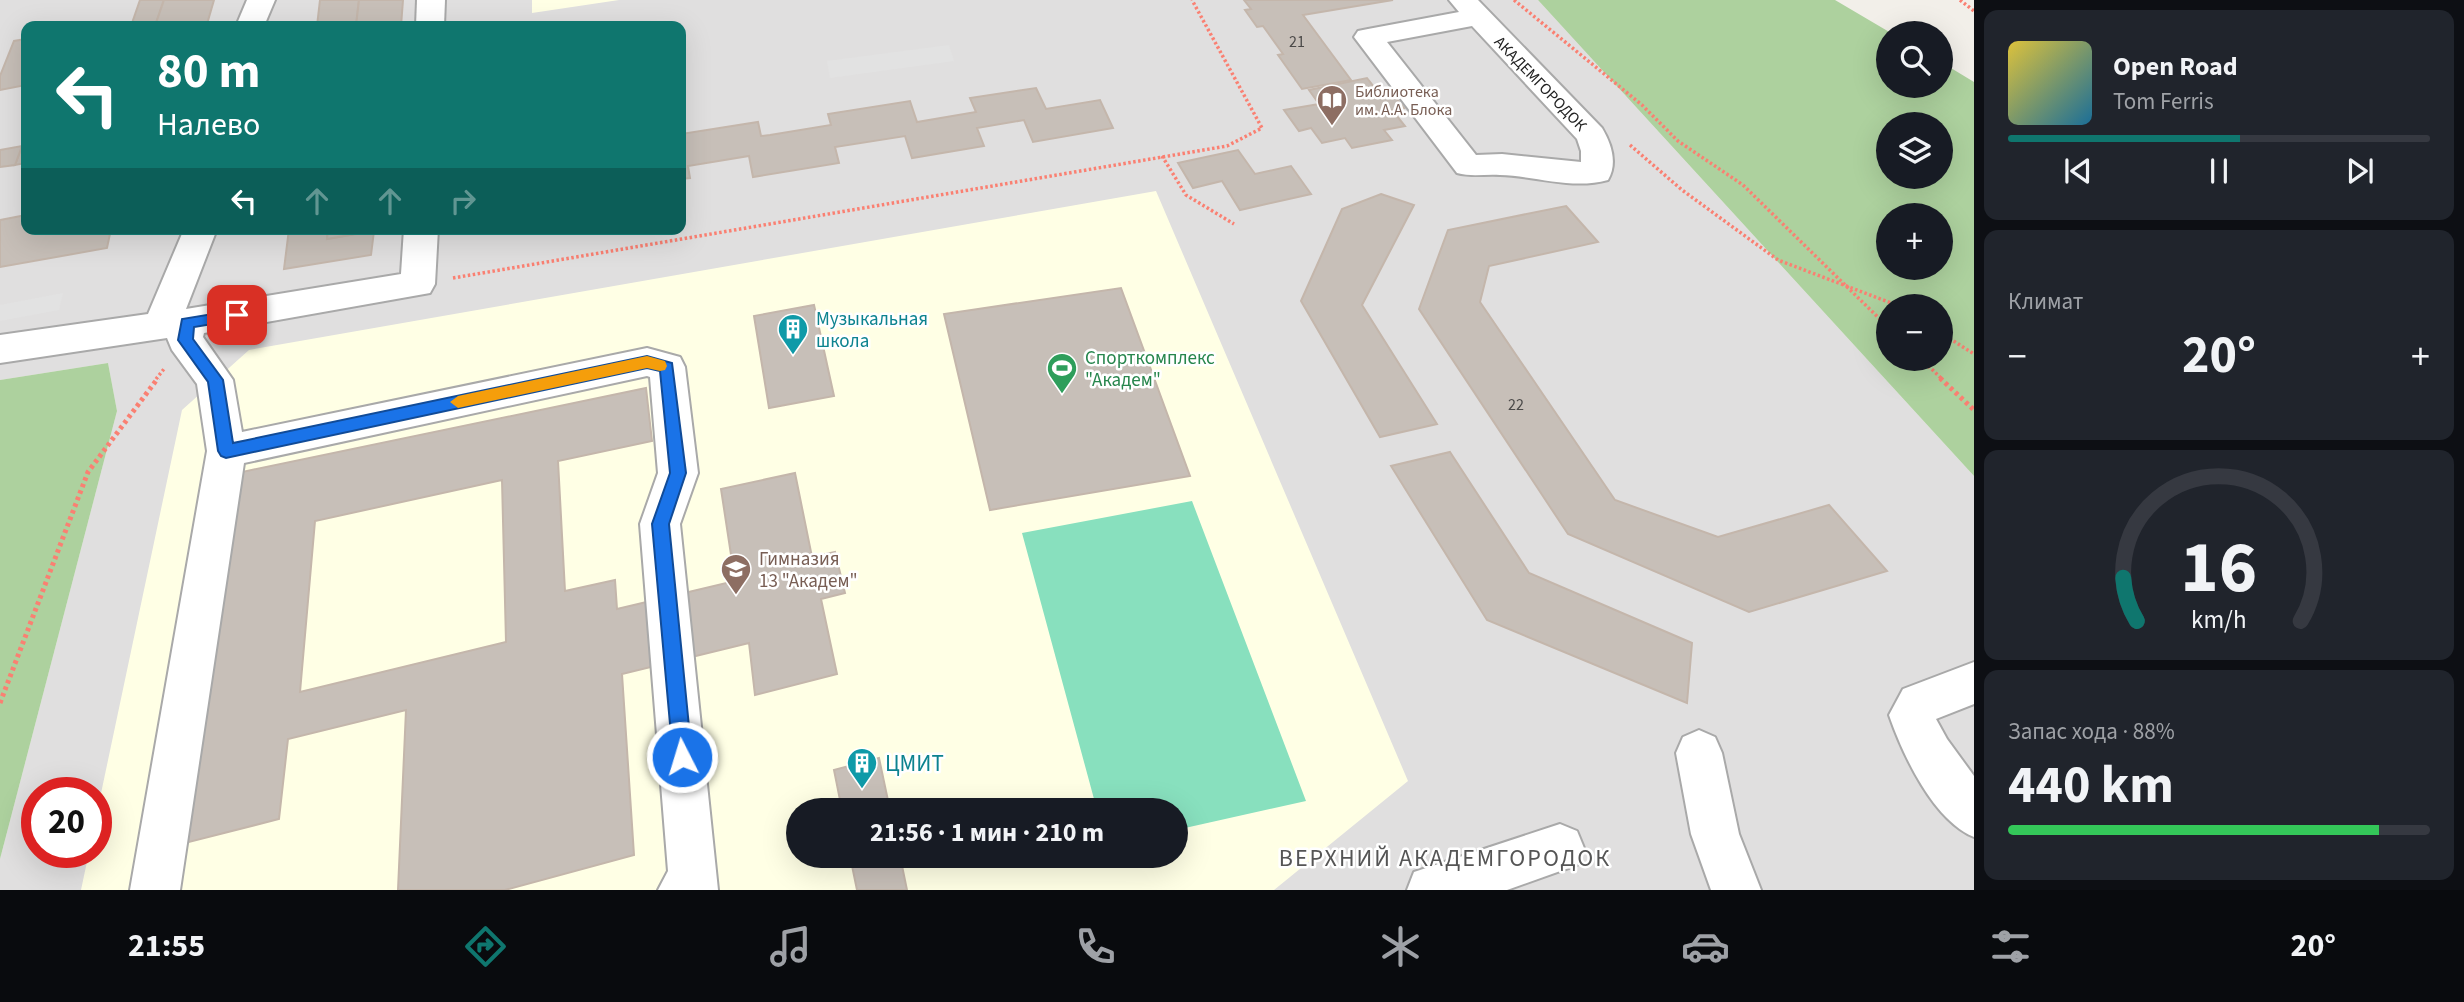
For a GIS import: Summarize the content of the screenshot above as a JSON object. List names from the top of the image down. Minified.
{"streets":{"street":["АКАДЕМГОРОДОК"]},"districts":["ВЕРХНИЙ АКАДЕМГОРОДОК"],"places":{"library":["Библиотека им. А.А. Блока"],"building":["Музыкальная школа","ЦМИТ"],"sports":["Спорткомплекс \"Академ\""],"school or university":["Гимназия 13 \"Академ\""]},"house_numbers":["21","22"],"page":{"map_buttons":["+","−"],"turn":["80 m","Налево"],"song":["Open Road","Tom Ferris"],"tile":["Климат",["Запас хода · 88%","440 km"]],"heat":["−","20°","+"],"limit":"20","trip":"21:56 · 1 мин · 210 m","tabs":["21:55","20°"],"gauge":["16","km/h"]}}
